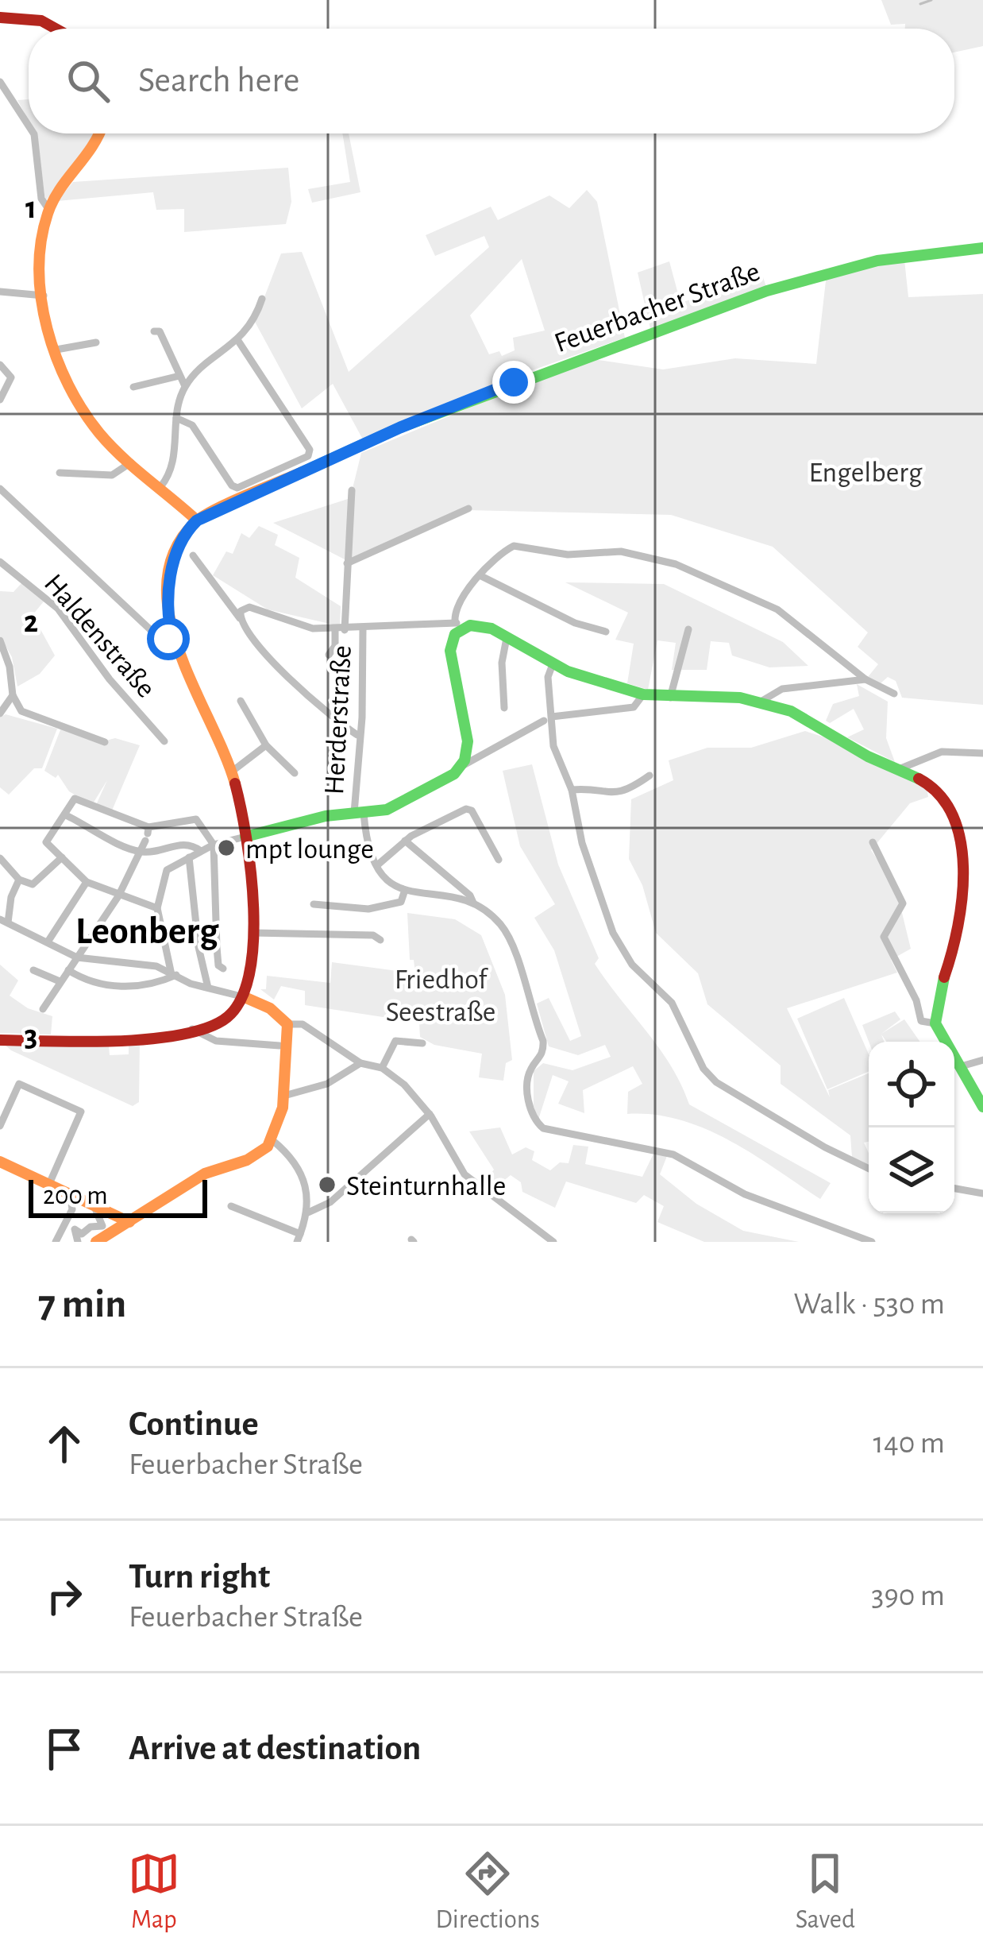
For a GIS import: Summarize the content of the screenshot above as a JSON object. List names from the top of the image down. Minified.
{"streets":{"main road":["Feuerbacher Straße"],"street":["Haldenstraße","Herderstraße"]},"districts":["Leonberg"],"parks":["Engelberg","Friedhof Seestraße"],"places":["mpt lounge","Steinturnhalle"],"scale_bar":"200 m","page":{"search":"Search here","scale":"200 m","heading":["7 min","Walk · 530 m"],"list":[["Continue","Feuerbacher Straße","140 m"],["Turn right","Feuerbacher Straße","390 m"],"Arrive at destination"],"nav":["Map","Directions","Saved"]},"grid":{"rows":["1","2","3"]}}
